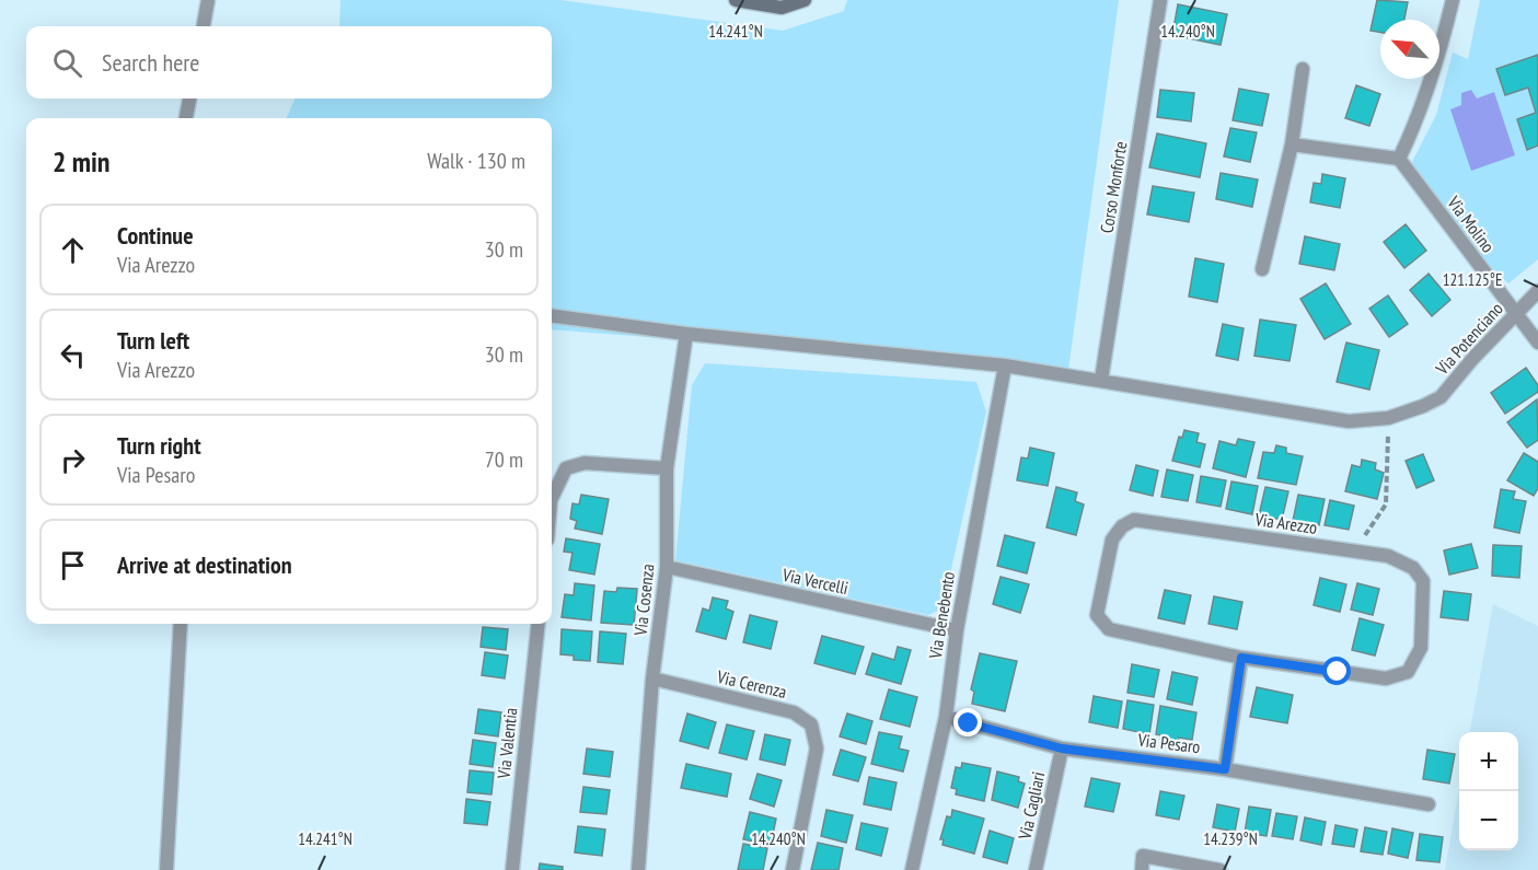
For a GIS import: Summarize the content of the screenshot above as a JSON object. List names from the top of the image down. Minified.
{"streets":{"street":["Corso Monforte","Via Molino","Via Potenciano","Via Arezzo","Via Vercelli","Via Cosenza","Via Benebento","Via Cerenza","Via Valentia","Via Pesaro","Via Cagliari"]},"crossings":[["Via Molino","Via Potenciano"],["Via Vercelli","Via Cosenza"],["Via Vercelli","Via Benebento"],["Via Cosenza","Via Cerenza"],["Via Benebento","Via Pesaro"],["Via Pesaro","Via Cagliari"]],"north":"top left","page":{"search":"Search here","heading":["2 min","Walk · 130 m"],"list":[["Continue","Via Arezzo","30 m"],["Turn left","Via Arezzo","30 m"],["Turn right","Via Pesaro","70 m"],"Arrive at destination"],"map_buttons":["+","−"]},"coordinates":["14.240°N","14.241°N","121.125°E","14.239°N"]}
